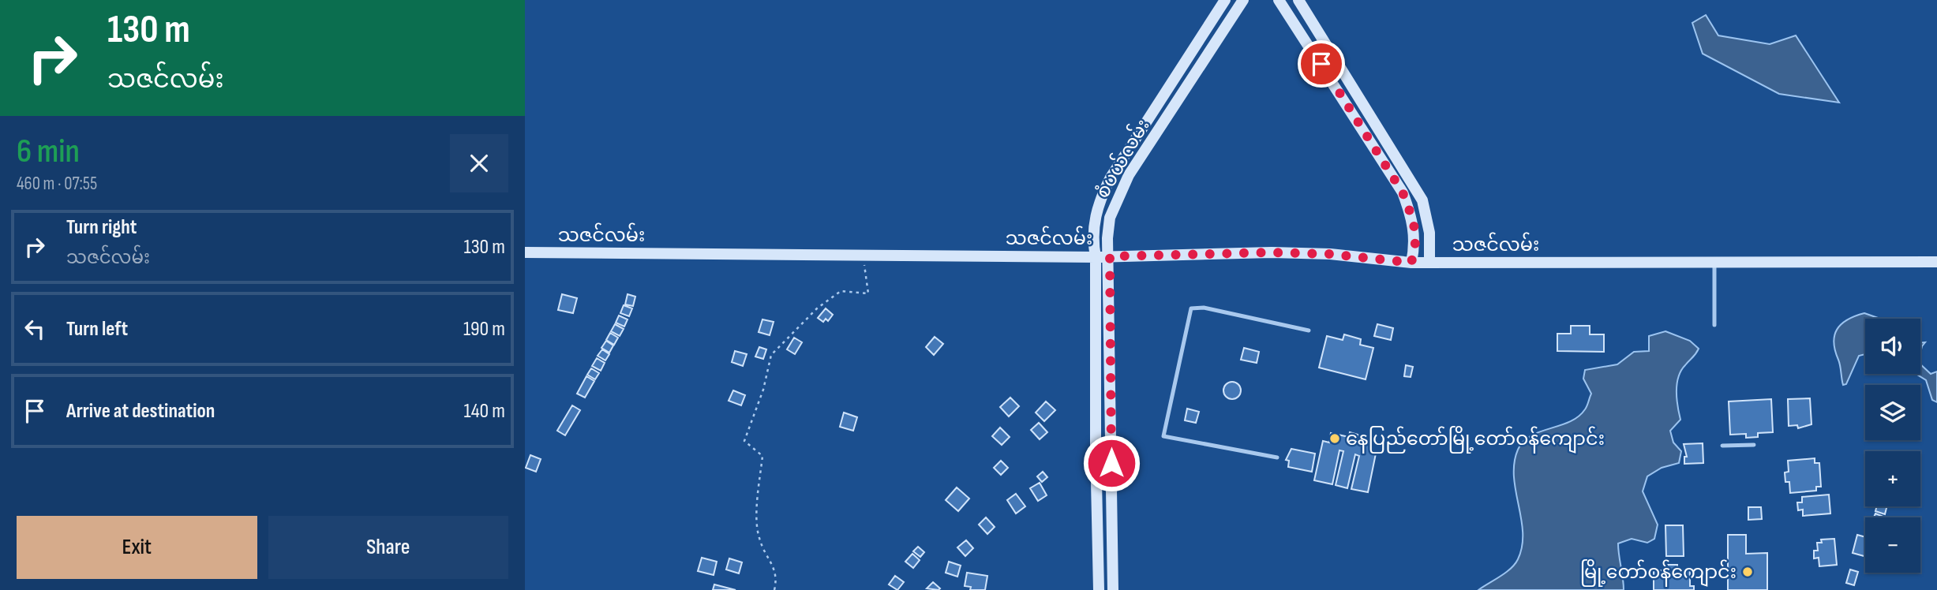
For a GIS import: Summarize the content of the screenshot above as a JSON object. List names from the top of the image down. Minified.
{"streets":{"street":["စံပယ်လမ်း","သဇင်လမ်း"]},"crossings":[["စံပယ်လမ်း","သဇင်လမ်း"]],"places":["နေပြည်တော်မြို့တော်ဝန်ကျောင်း","မြို့တော်ဝန်ကျောင်း"],"page":{"turn":["130 m","သဇင်လမ်း"],"heading":["6 min","460 m · 07:55"],"list":[{"name":"Turn right","note":"သဇင်လမ်း","value":"130 m"},{"name":"Turn left","value":"190 m"},{"name":"Arrive at destination","value":"140 m"}],"map_buttons":["+","−"],"buttons":["Exit","Share"]}}
